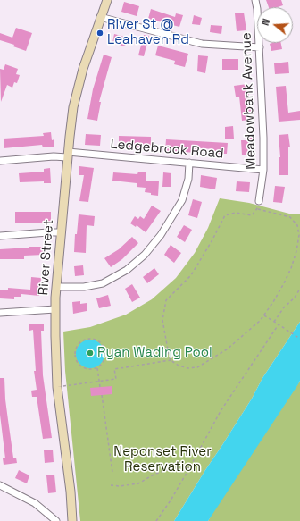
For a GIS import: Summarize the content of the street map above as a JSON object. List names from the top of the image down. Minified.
{"streets":{"main road":["River Street"],"street":["Meadowbank Avenue","Ledgebrook Road"]},"crossings":[["Meadowbank Avenue","Ledgebrook Road"],["Ledgebrook Road","River Street"]],"parks":["Neponset River Reservation"],"places":["River St @ Leahaven Rd","Ryan Wading Pool"],"north":"left"}
